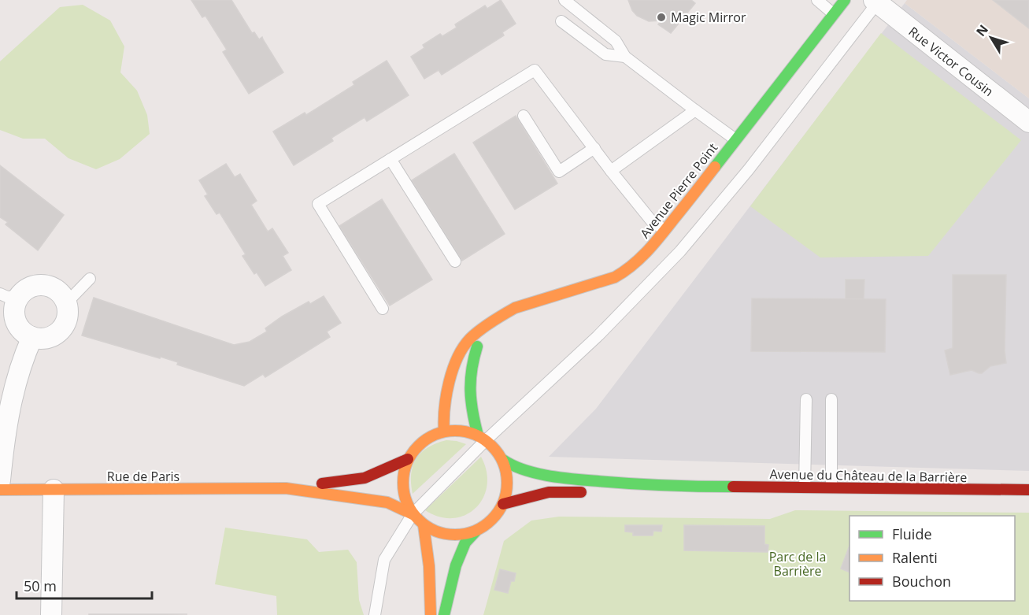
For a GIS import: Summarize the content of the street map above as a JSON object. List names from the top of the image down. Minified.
{"streets":{"street":["Rue Victor Cousin","Avenue Pierre Point","Avenue du Château de la Barrière","Rue de Paris"]},"parks":["Parc de la Barrière"],"places":["Magic Mirror"],"legend":["Fluide","Ralenti","Bouchon"],"scale_bar":"50 m","north":"top left"}
